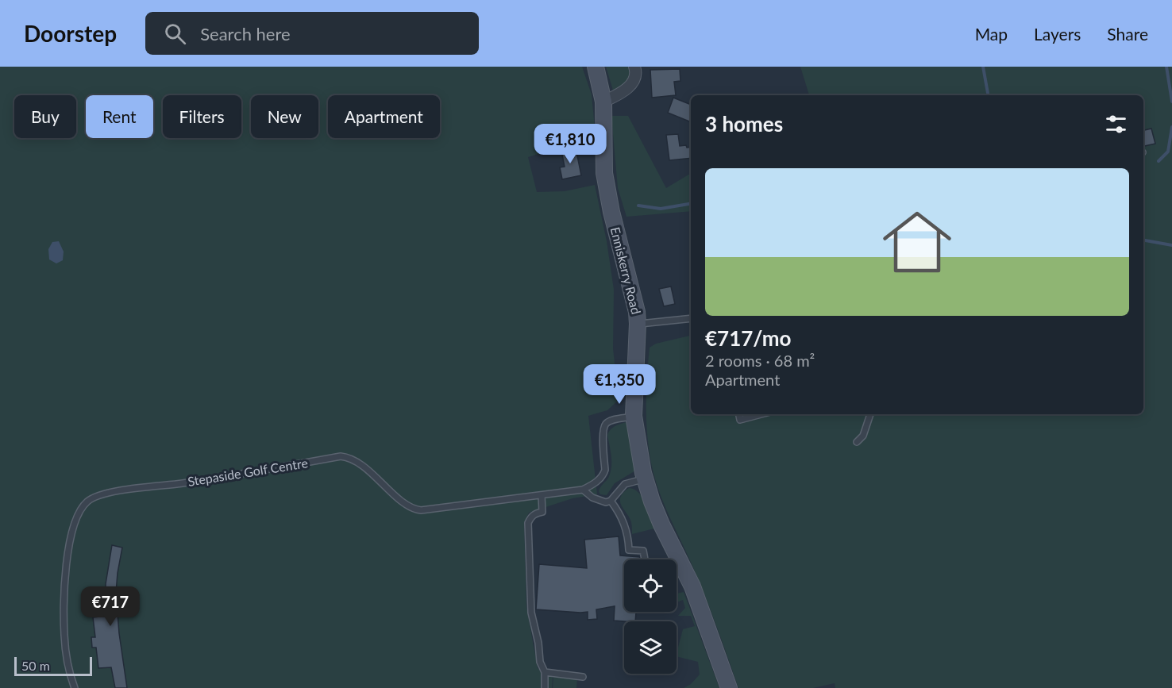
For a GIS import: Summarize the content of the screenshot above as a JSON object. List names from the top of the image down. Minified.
{"streets":{"main road":["Enniskerry Road"],"lane":["Stepaside Golf Centre"]},"scale_bar":"50 m","page":{"header":"Doorstep","search":"Search here","nav":["Map","Layers","Share"],"chip":["Buy","Rent","Filters","New","Apartment"],"heading":"3 homes","price":["€1,810","€1,350","€717"],"list":[{"name":"€717/mo","note":"2 rooms · 68 m² · Apartment"}],"scale":"50 m"}}
